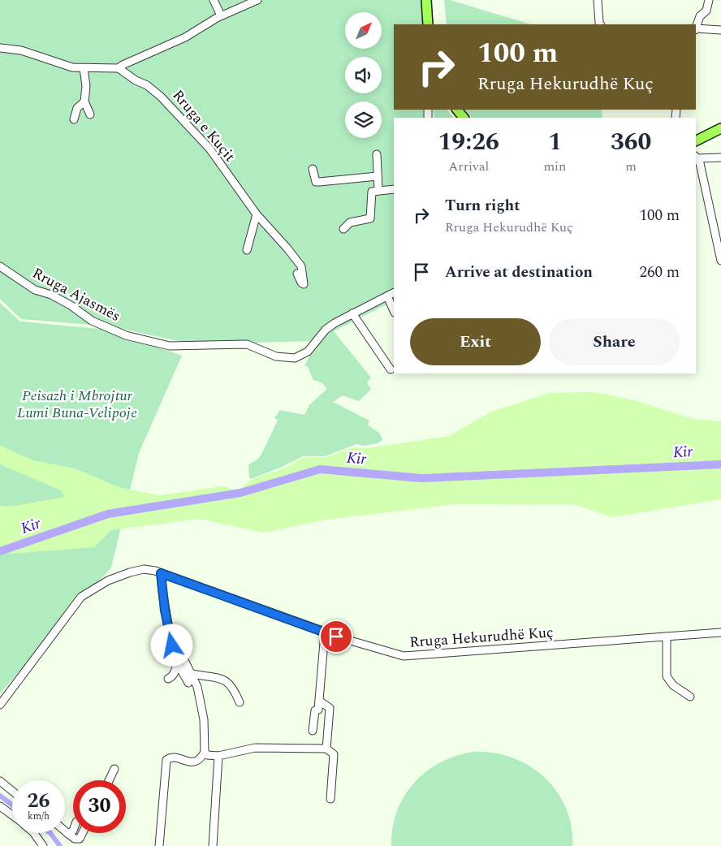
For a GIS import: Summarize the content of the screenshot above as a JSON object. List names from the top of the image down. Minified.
{"streets":{"street":["Rruga e Kuçit","Rruga Ajasmës","Rruga Hekurudhë Kuç"]},"water":["Kir"],"parks":["Peisazh i Mbrojtur Lumi Buna-Velipoje"],"north":"top right","page":{"turn":["100 m","Rruga Hekurudhë Kuç"],"eta":["19:26","Arrival","1","min","360","m"],"list":[{"name":"Turn right","note":"Rruga Hekurudhë Kuç","value":"100 m"},{"name":"Arrive at destination","value":"260 m"}],"buttons":["Exit","Share"],"speed":"26 km/h","limit":"30"}}
